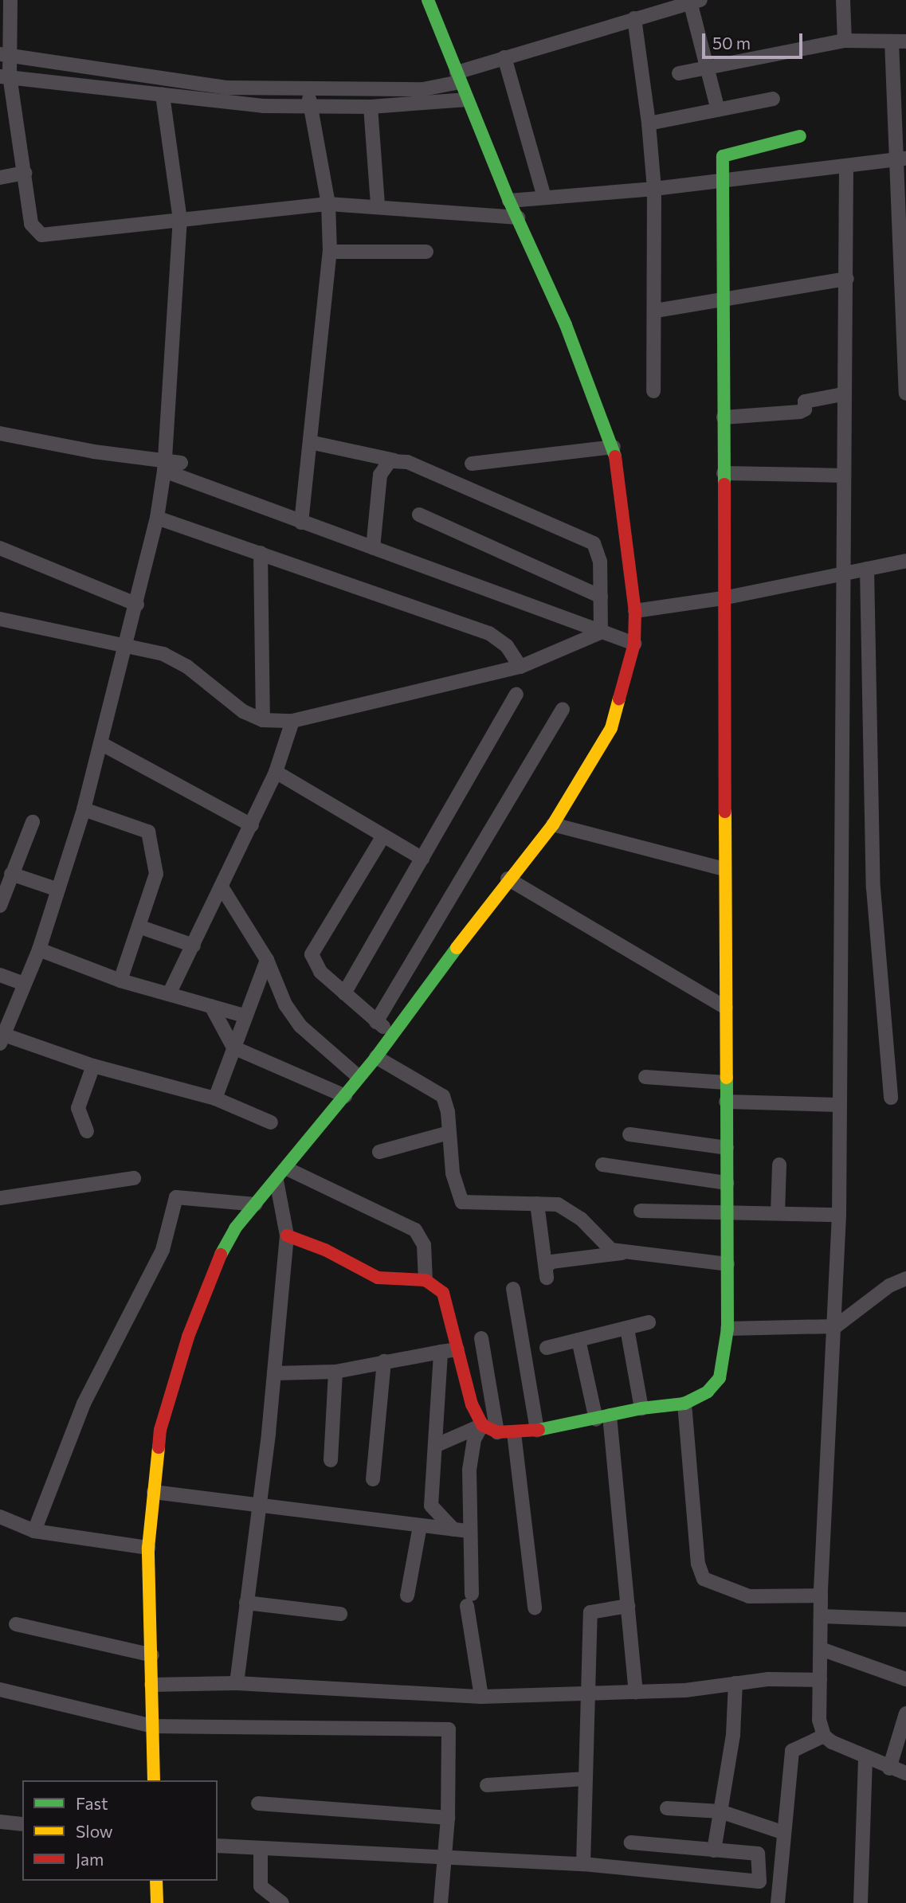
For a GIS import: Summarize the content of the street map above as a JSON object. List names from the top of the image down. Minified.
{"legend":["Fast","Slow","Jam"],"scale_bar":"50 m"}
